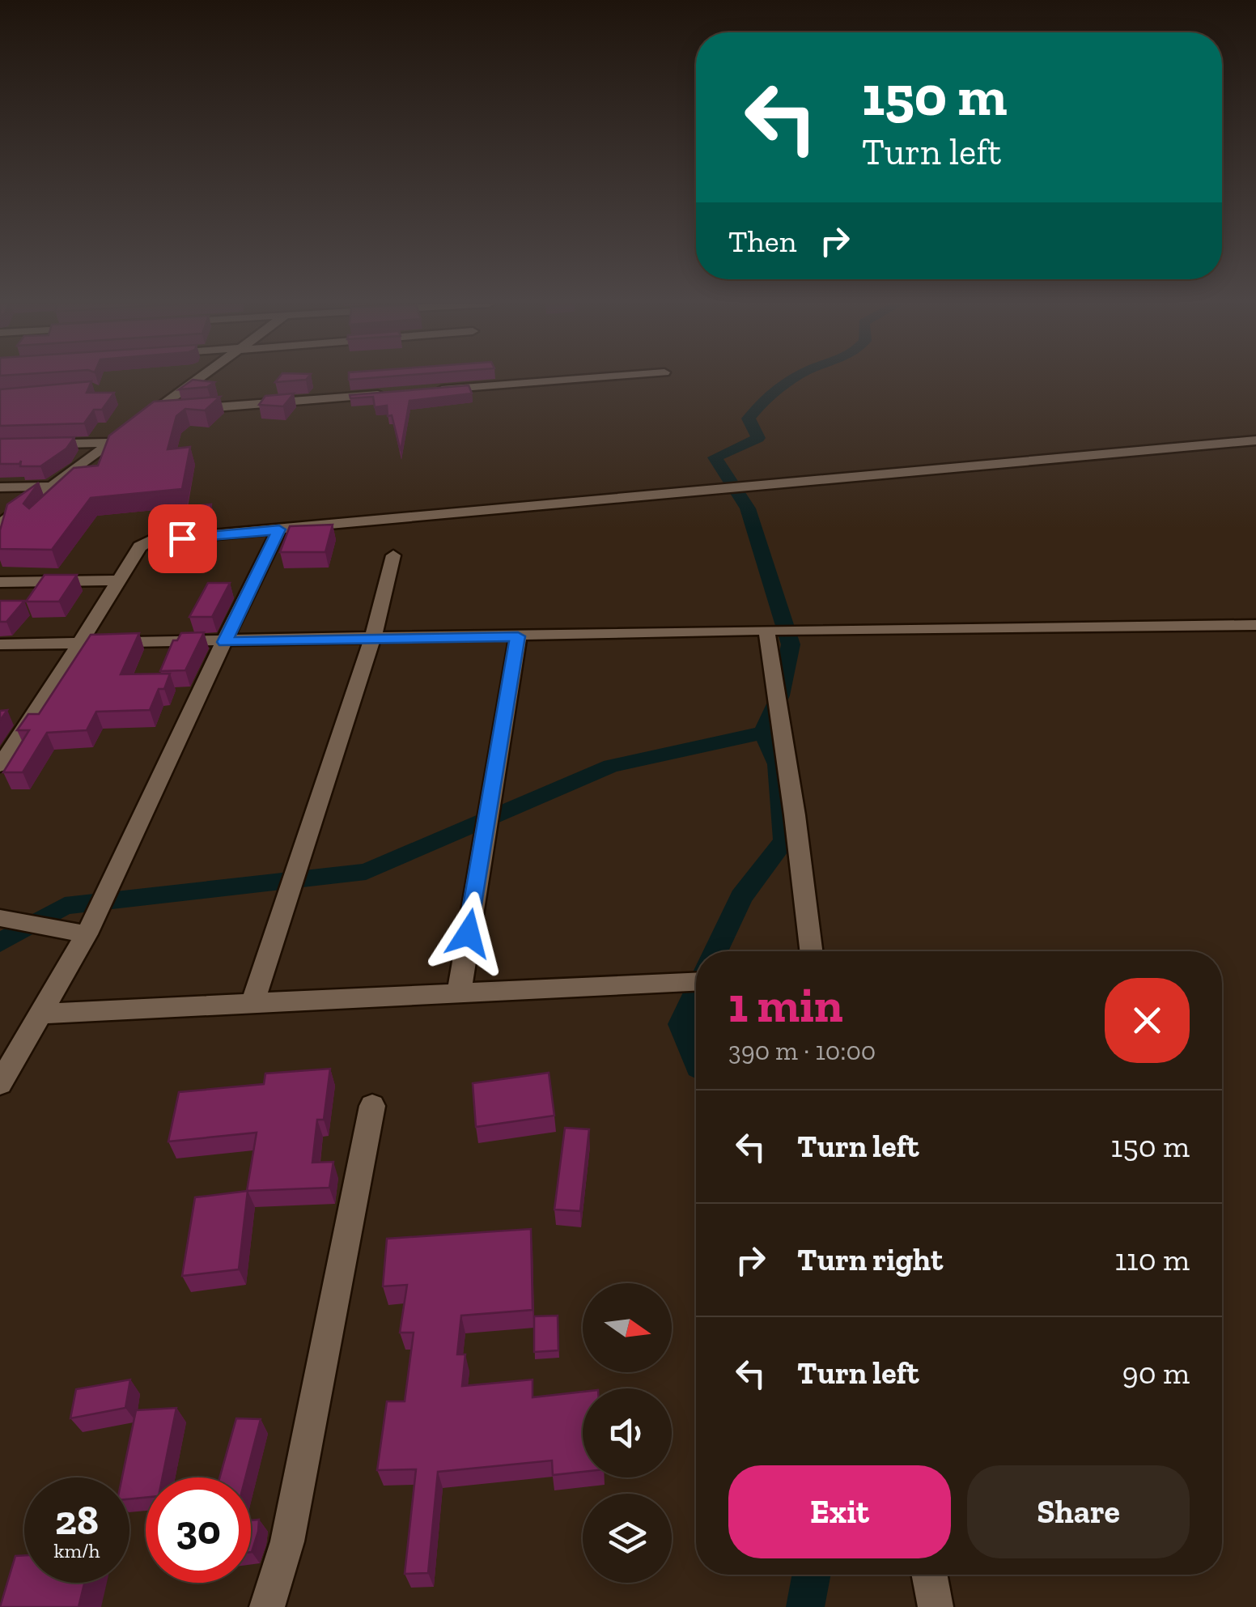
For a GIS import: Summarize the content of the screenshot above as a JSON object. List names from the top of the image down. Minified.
{"north":"right","page":{"turn":["150 m","Turn left"],"then":"Then","heading":["1 min","390 m · 10:00"],"list":[{"name":"Turn left","value":"150 m"},{"name":"Turn right","value":"110 m"},{"name":"Turn left","value":"90 m"}],"buttons":["Exit","Share"],"speed":"28 km/h","limit":"30"}}
